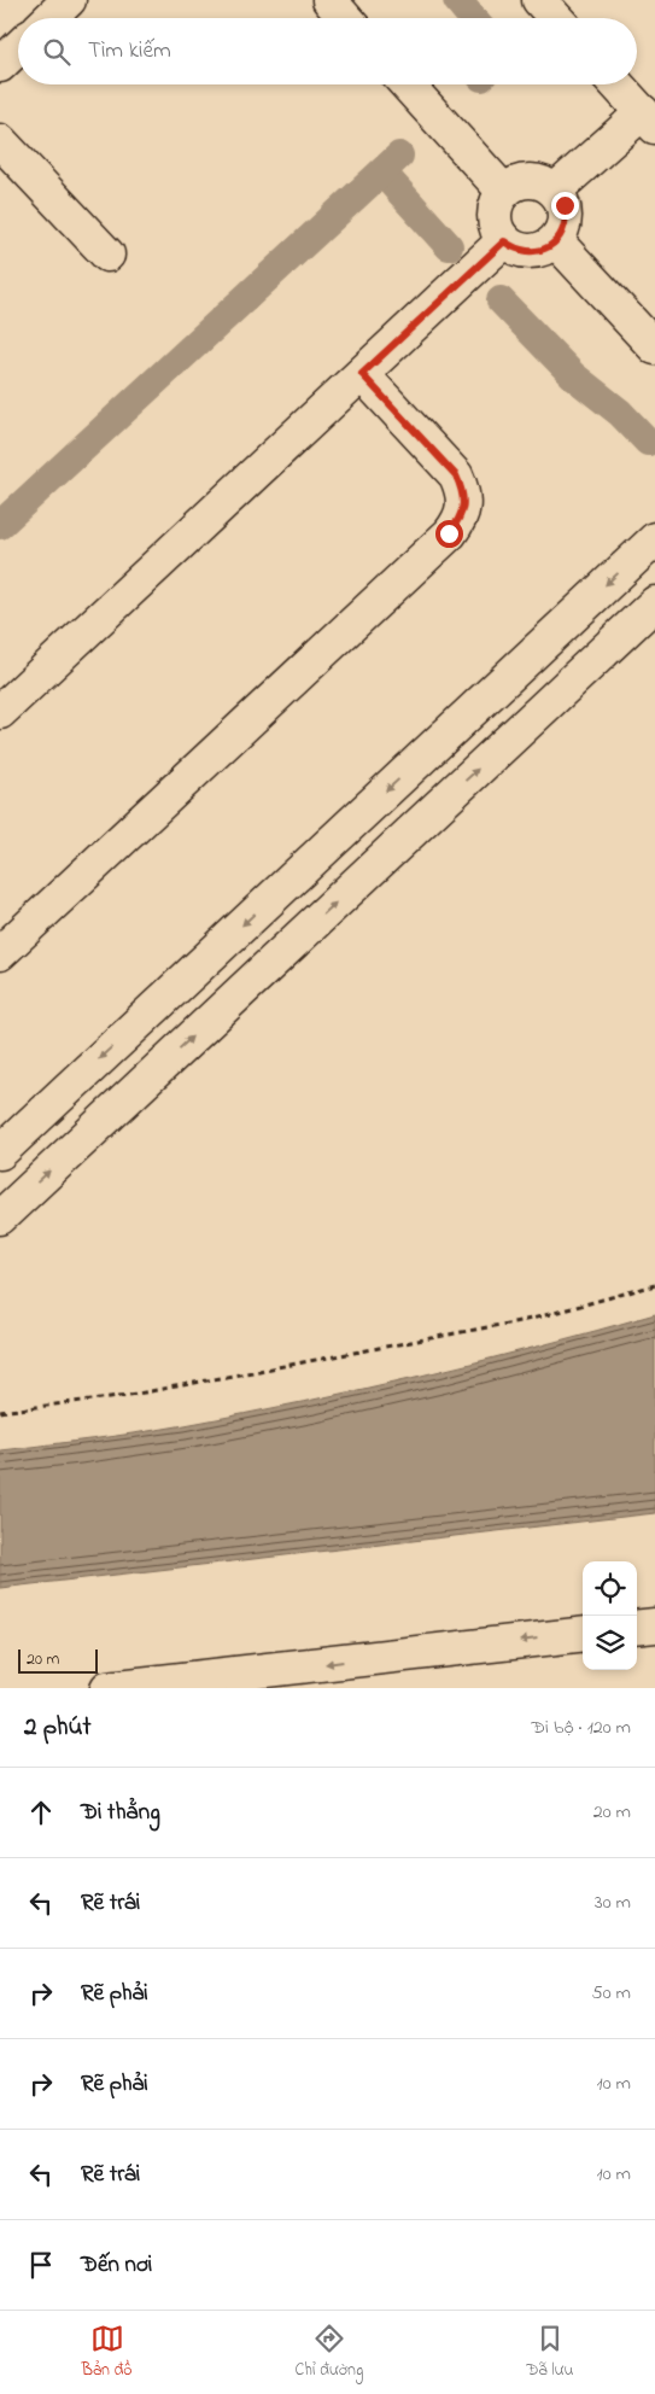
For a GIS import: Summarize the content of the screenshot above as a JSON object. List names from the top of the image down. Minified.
{"scale_bar":"20 m","page":{"search":"Tìm kiếm","scale":"20 m","heading":["2 phút","Đi bộ · 120 m"],"list":[["Đi thẳng","20 m"],["Rẽ trái","30 m"],["Rẽ phải","50 m"],["Rẽ phải","10 m"],["Rẽ trái","10 m"],"Đến nơi"],"nav":["Bản đồ","Chỉ đường","Đã lưu"]}}
